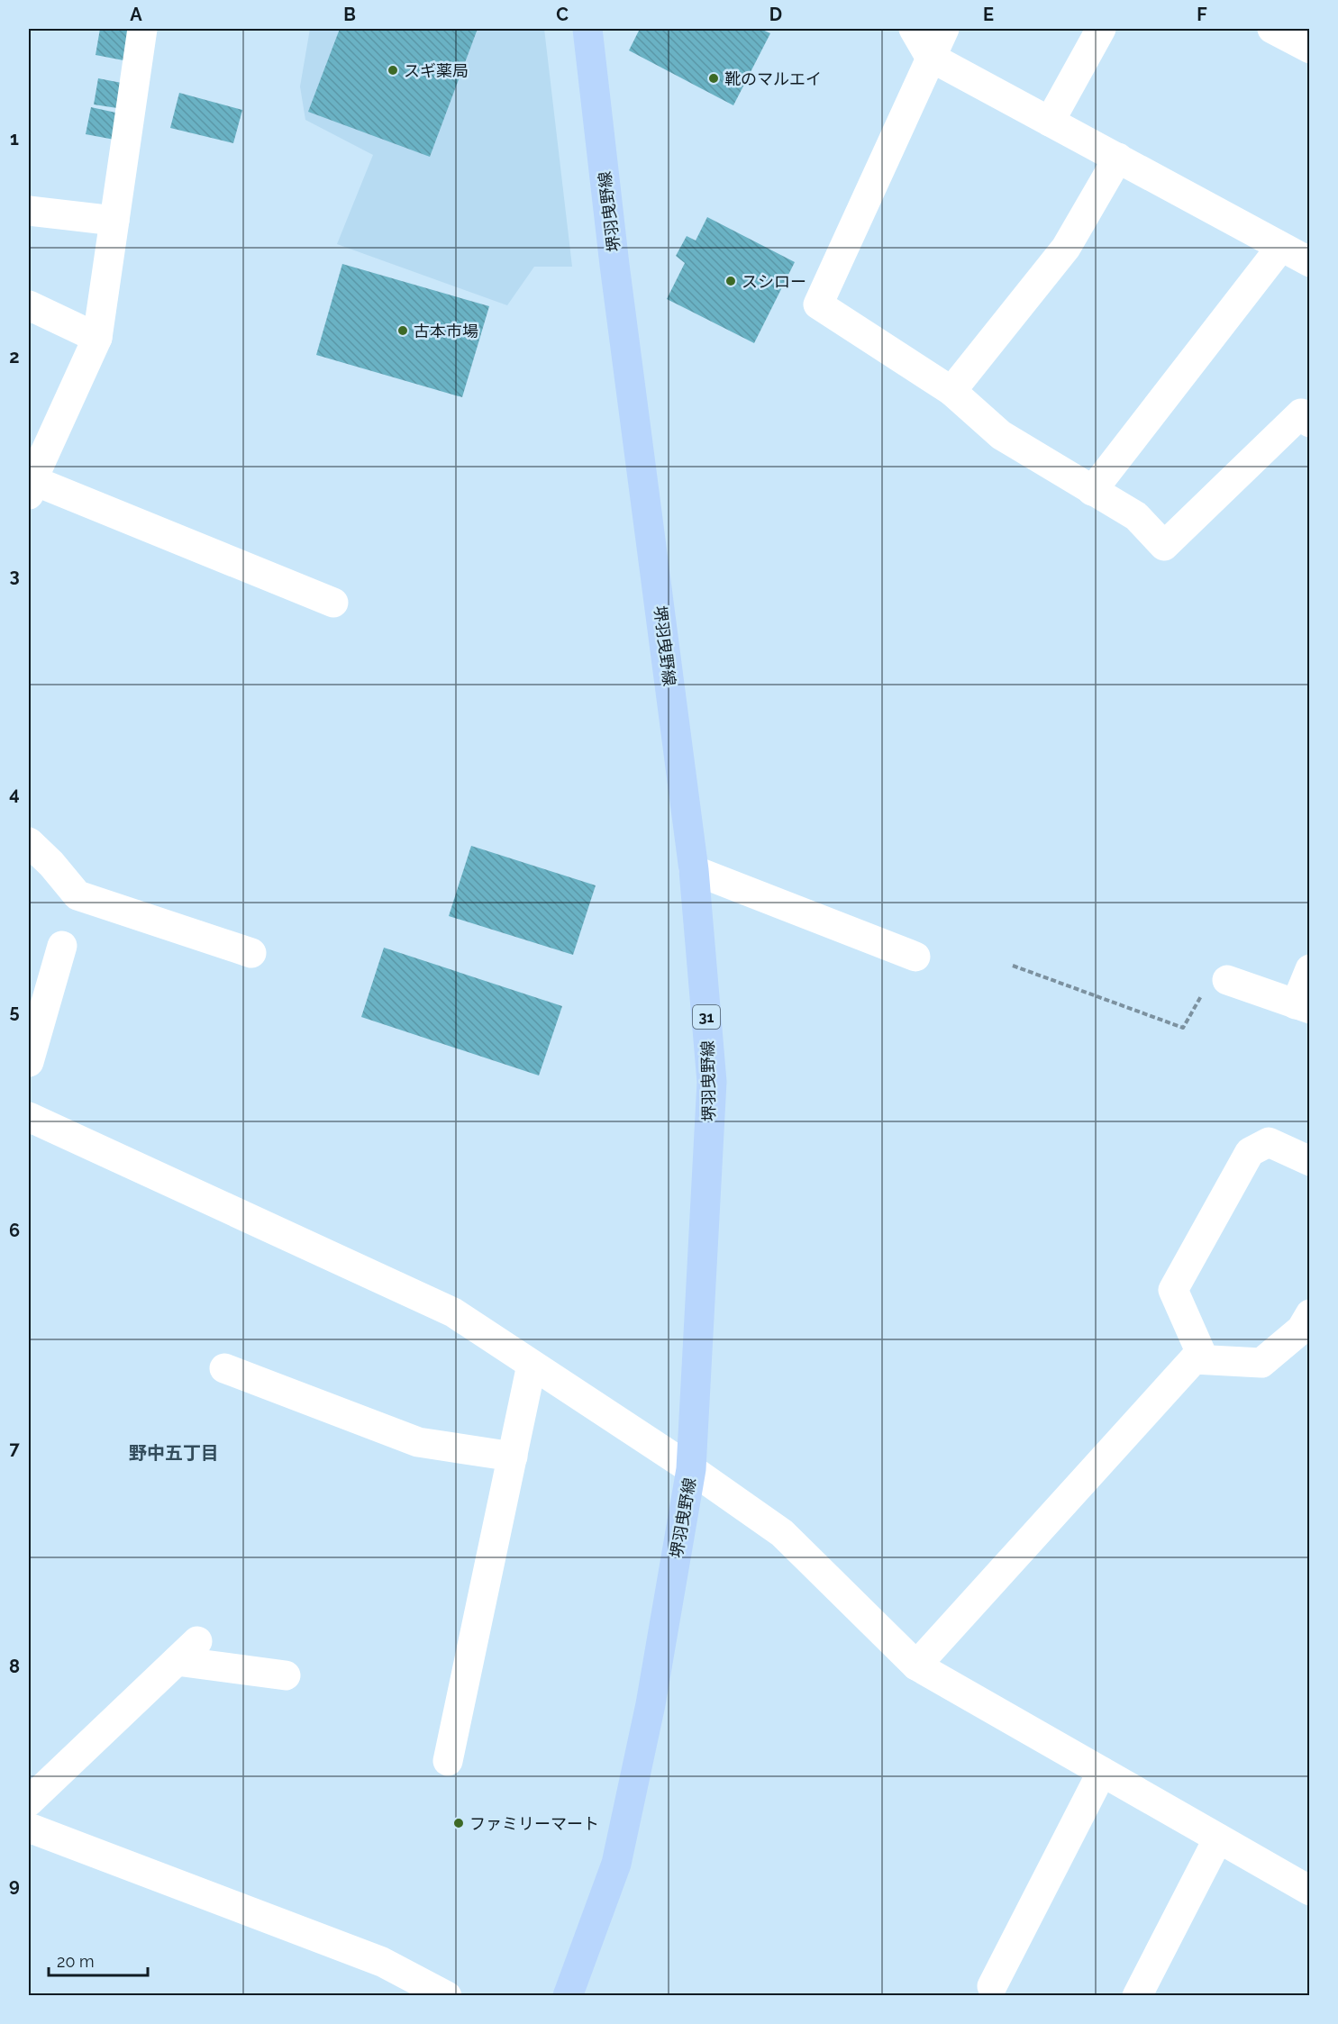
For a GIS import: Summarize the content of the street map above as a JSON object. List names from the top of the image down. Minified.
{"streets":{"main road":["堺羽曳野線","31"]},"districts":["野中五丁目"],"places":["スギ薬局","靴のマルエイ","スシロー","古本市場","ファミリーマート"],"scale_bar":"20 m","grid":{"columns":["A","B","C","D","E","F"],"rows":["1","2","3","4","5","6","7","8","9"]}}
